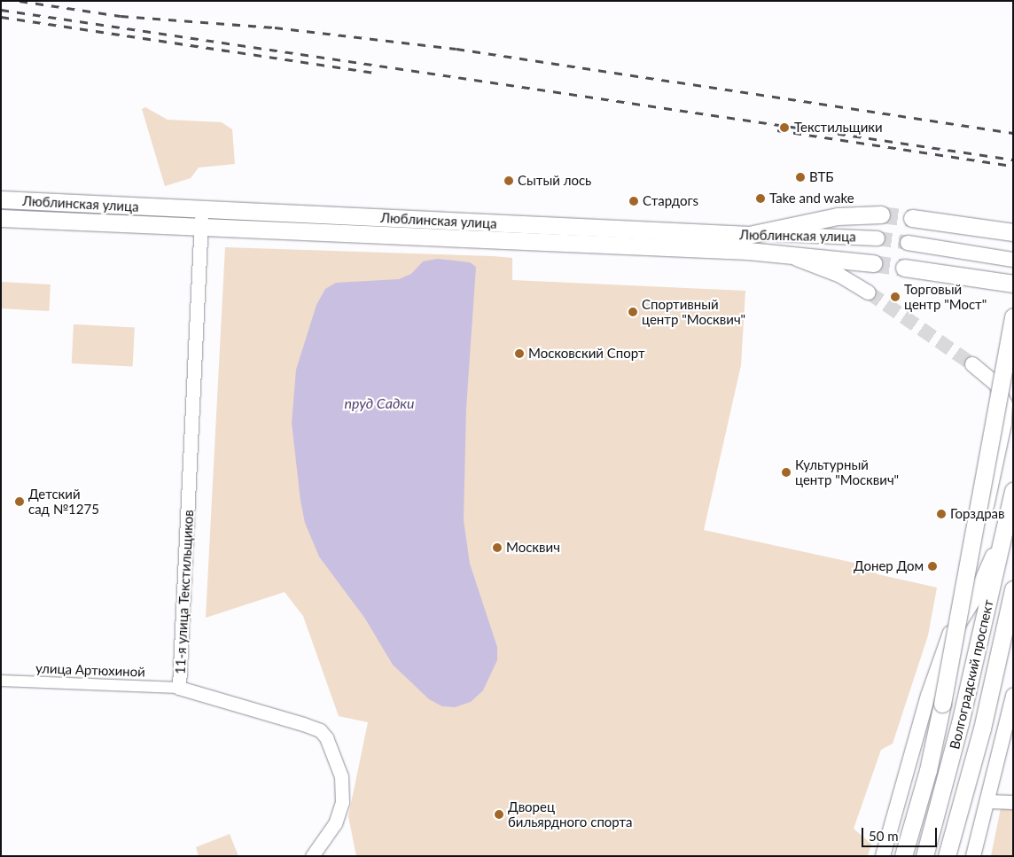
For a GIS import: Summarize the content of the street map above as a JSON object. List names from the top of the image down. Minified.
{"streets":{"main road":["Люблинская улица","Волгоградский проспект"],"street":["11-я улица Текстильщиков","улица Артюхиной"]},"crossings":[["Люблинская улица","11-я улица Текстильщиков"],["11-я улица Текстильщиков","улица Артюхиной"]],"water":["пруд Садки"],"places":["Текстильщики","ВТБ","Сытый лось","Take and wake","Стардогs","Торговый центр \"Мост\"","Спортивный центр \"Москвич\"","Московский Спорт","Культурный центр \"Москвич\"","Детский сад №1275","Горздрав","Москвич","Донер Дом","Дворец бильярдного спорта"],"scale_bar":"50 m"}
